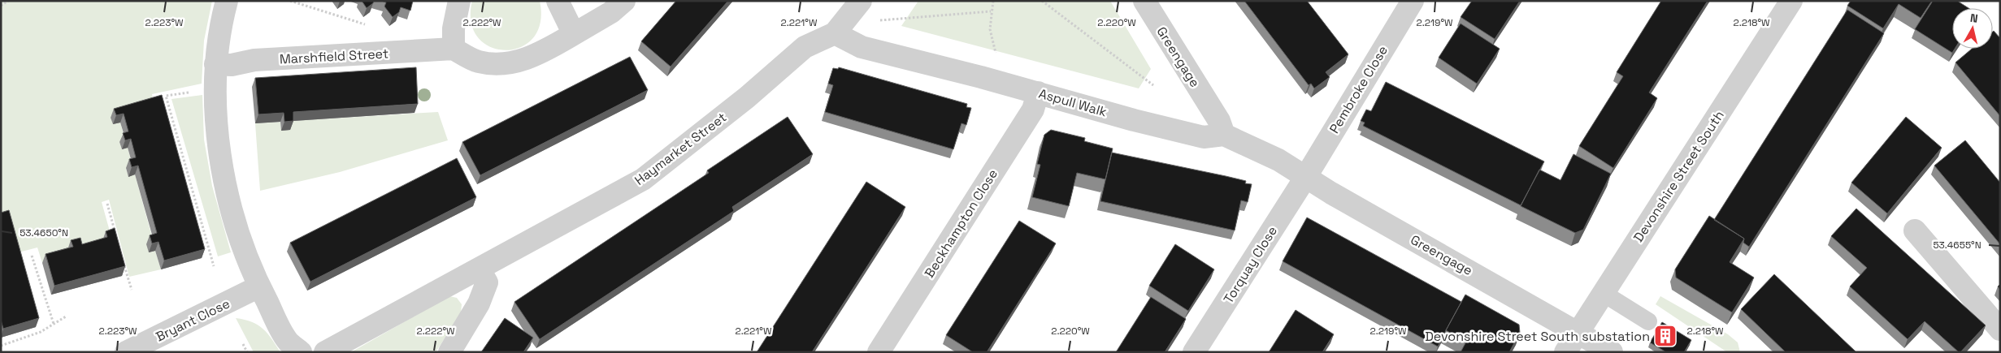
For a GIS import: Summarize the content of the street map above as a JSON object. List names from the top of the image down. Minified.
{"streets":{"street":["Marshfield Street","Greengage","Pembroke Close","Aspull Walk","Haymarket Street","Devonshire Street South","Beckhampton Close","Torquay Close","Bryant Close"]},"crossings":[["Greengage","Pembroke Close"],["Greengage","Aspull Walk"],["Greengage","Devonshire Street South"],["Greengage","Torquay Close"],["Pembroke Close","Torquay Close"],["Aspull Walk","Haymarket Street"],["Aspull Walk","Beckhampton Close"]],"places":{"building":["Devonshire Street South substation"]},"north":"top","coordinates":["2.223°W","2.222°W","2.221°W","2.220°W","2.219°W","2.218°W","53.4650°N","53.4655°N"]}
